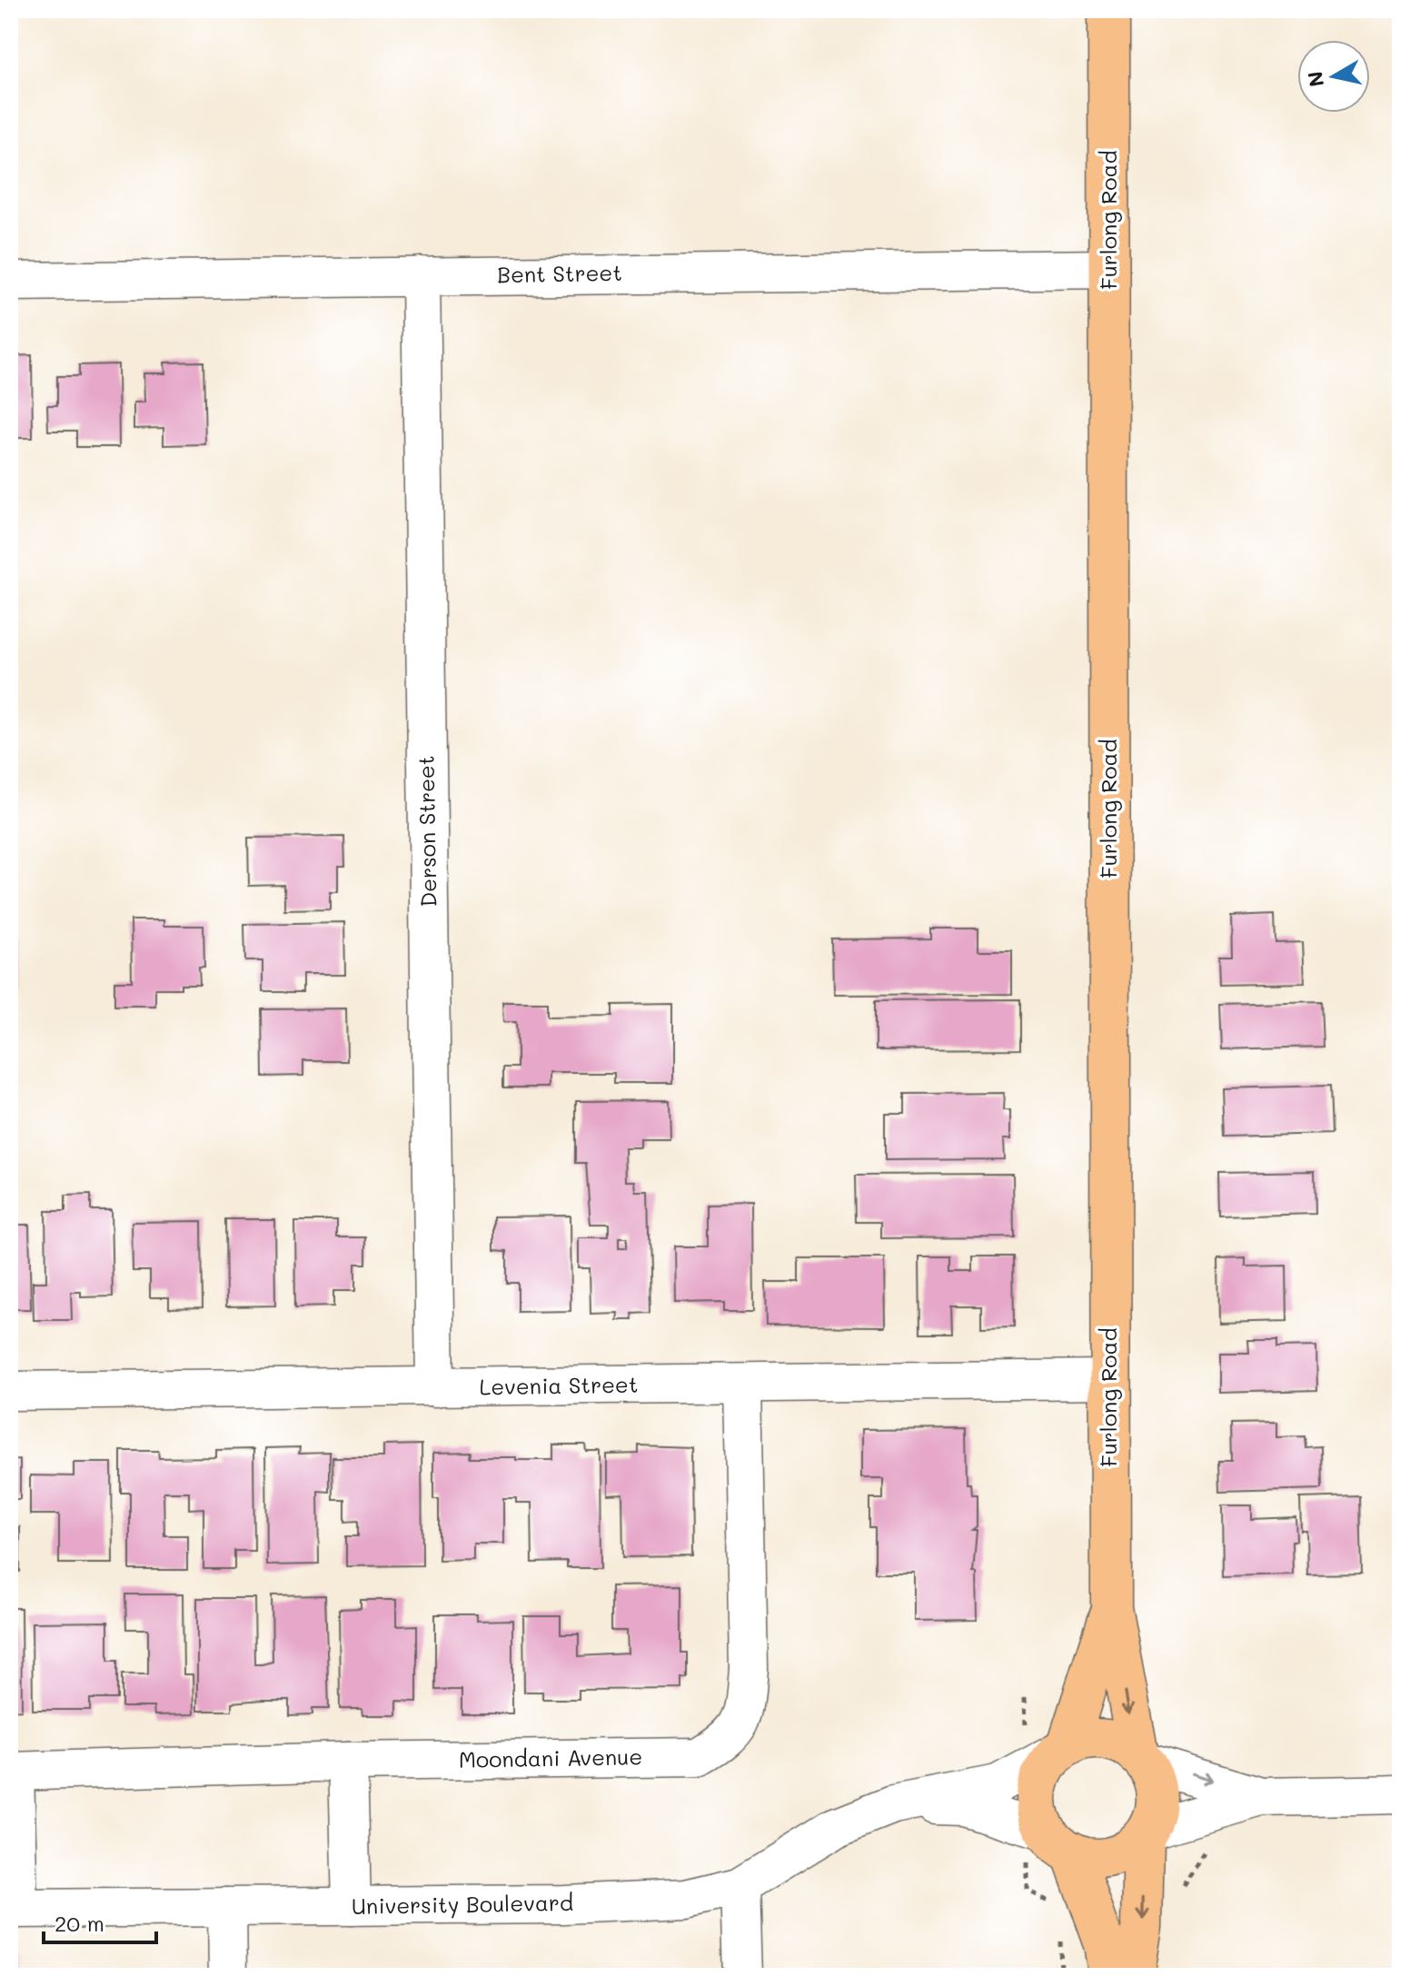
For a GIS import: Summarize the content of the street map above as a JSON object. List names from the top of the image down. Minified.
{"streets":{"main road":["Furlong Road"],"street":["Bent Street","Derson Street","Levenia Street","Moondani Avenue","University Boulevard"]},"crossings":[["Furlong Road","Bent Street"],["Furlong Road","Levenia Street"],["Furlong Road","University Boulevard"],["Bent Street","Derson Street"],["Derson Street","Levenia Street"],["Levenia Street","Moondani Avenue"]],"scale_bar":"20 m","north":"left"}
